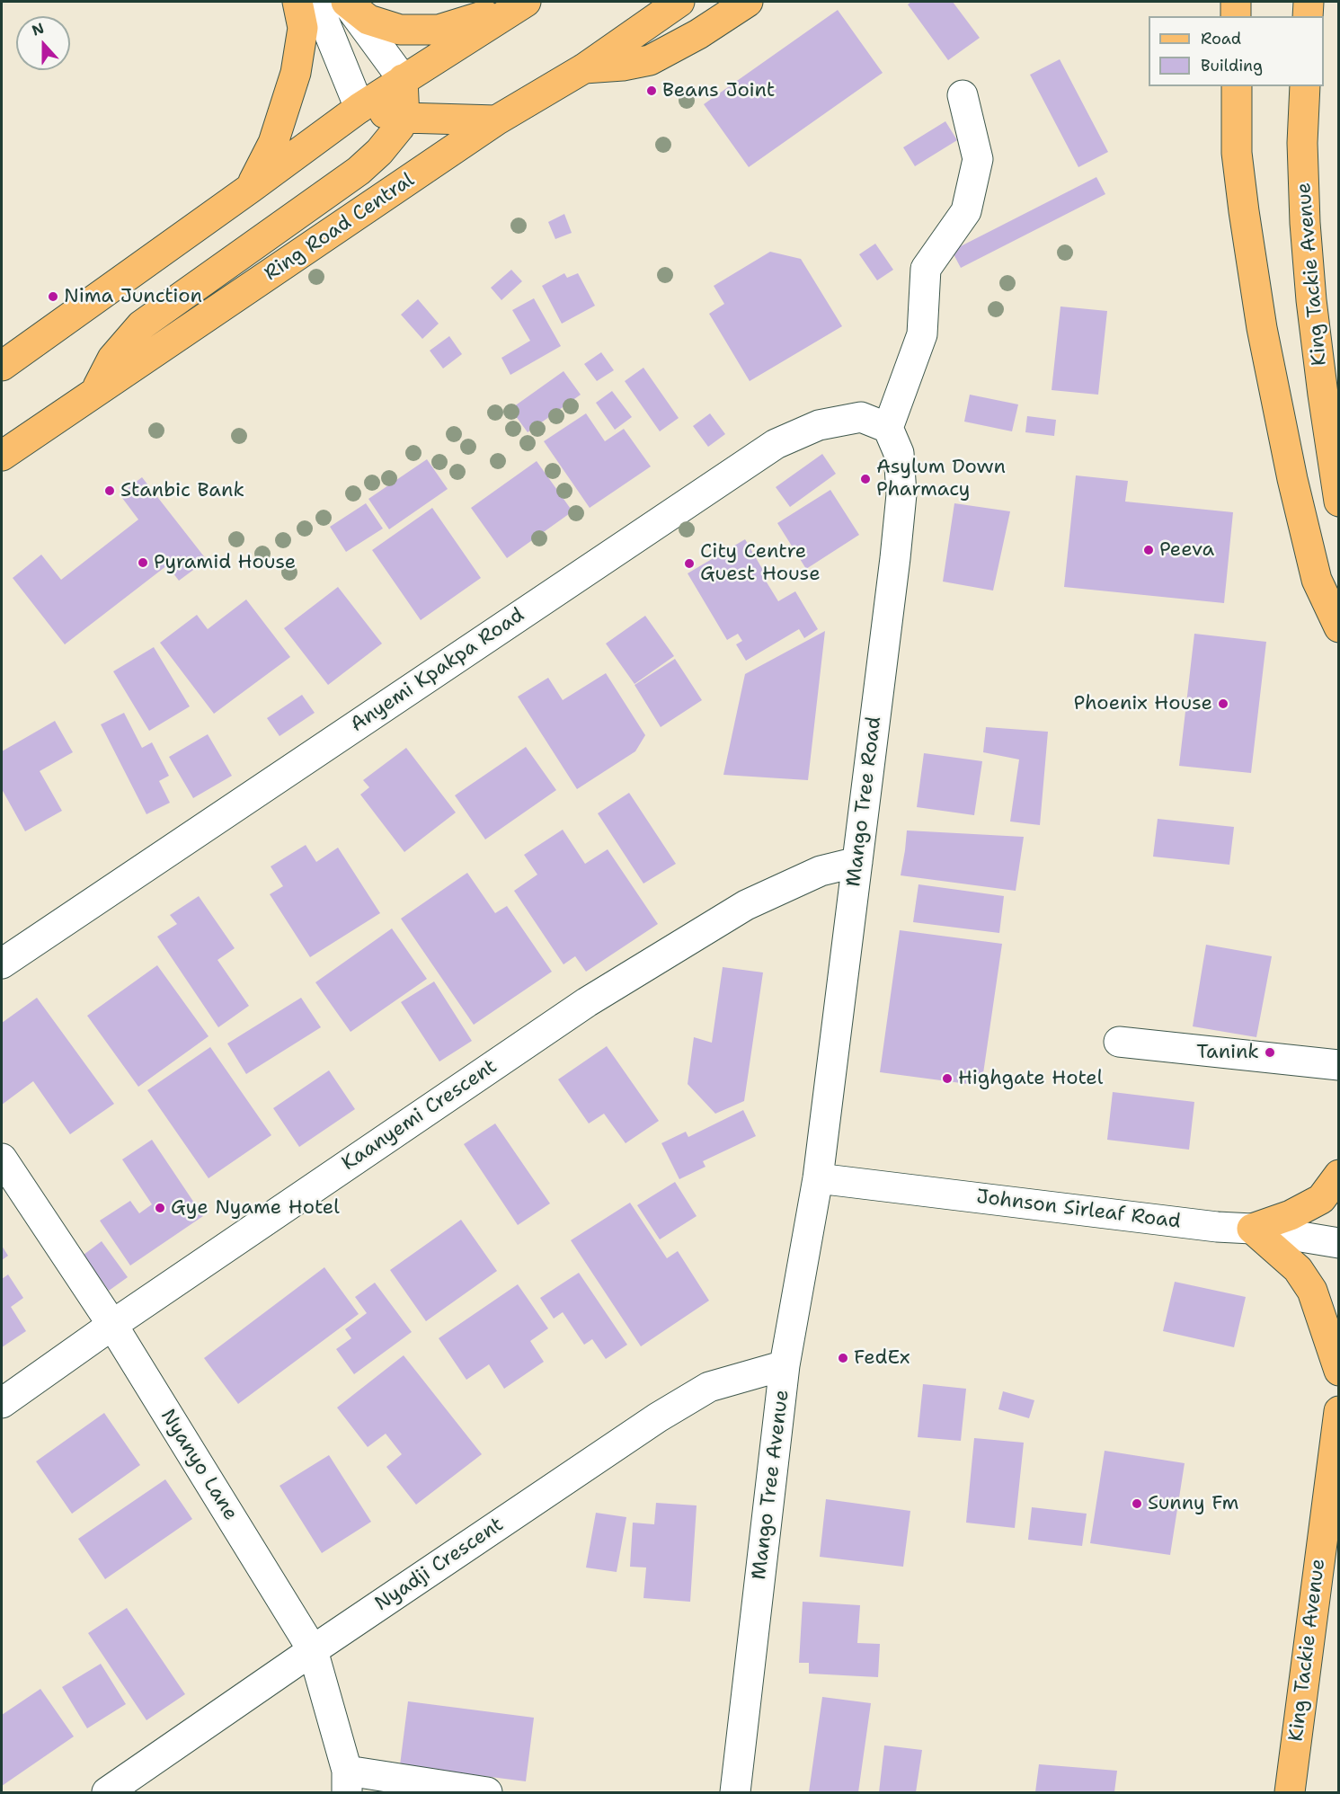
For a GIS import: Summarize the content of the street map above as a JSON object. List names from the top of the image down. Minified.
{"streets":{"main road":["Ring Road Central","King Tackie Avenue"],"street":["Anyemi Kpakpa Road","Mango Tree Road","Kaanyemi Crescent","Johnson Sirleaf Road","Nyanyo Lane","Mango Tree Avenue","Nyadji Crescent"]},"crossings":[["Anyemi Kpakpa Road","Mango Tree Road"],["Mango Tree Road","Kaanyemi Crescent"],["Mango Tree Road","Johnson Sirleaf Road"],["Mango Tree Road","Mango Tree Avenue"],["Kaanyemi Crescent","Nyanyo Lane"],["Johnson Sirleaf Road","Mango Tree Avenue"],["Nyanyo Lane","Nyadji Crescent"],["Mango Tree Avenue","Nyadji Crescent"]],"places":["Beans Joint","Nima Junction","Asylum Down Pharmacy","Stanbic Bank","Peeva","Pyramid House","City Centre Guest House","Phoenix House","Tanink","Highgate Hotel","Gye Nyame Hotel","FedEx","Sunny Fm"],"legend":["Road","Building"],"north":"top"}
